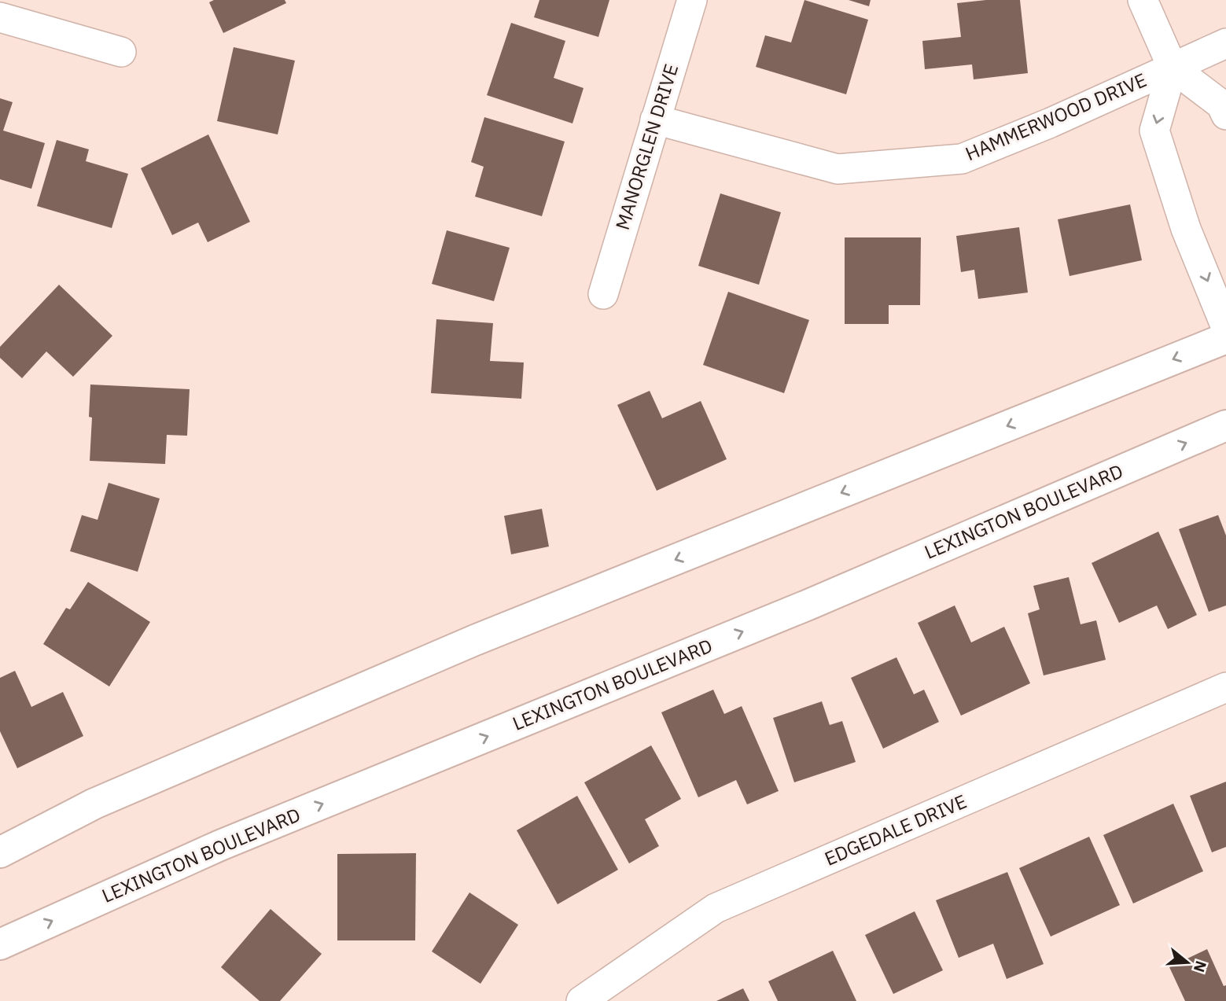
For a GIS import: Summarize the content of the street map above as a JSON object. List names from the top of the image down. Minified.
{"streets":{"street":["HAMMERWOOD DRIVE","MANORGLEN DRIVE","LEXINGTON BOULEVARD","EDGEDALE DRIVE"]},"crossings":[["HAMMERWOOD DRIVE","MANORGLEN DRIVE"]],"north":"right"}
